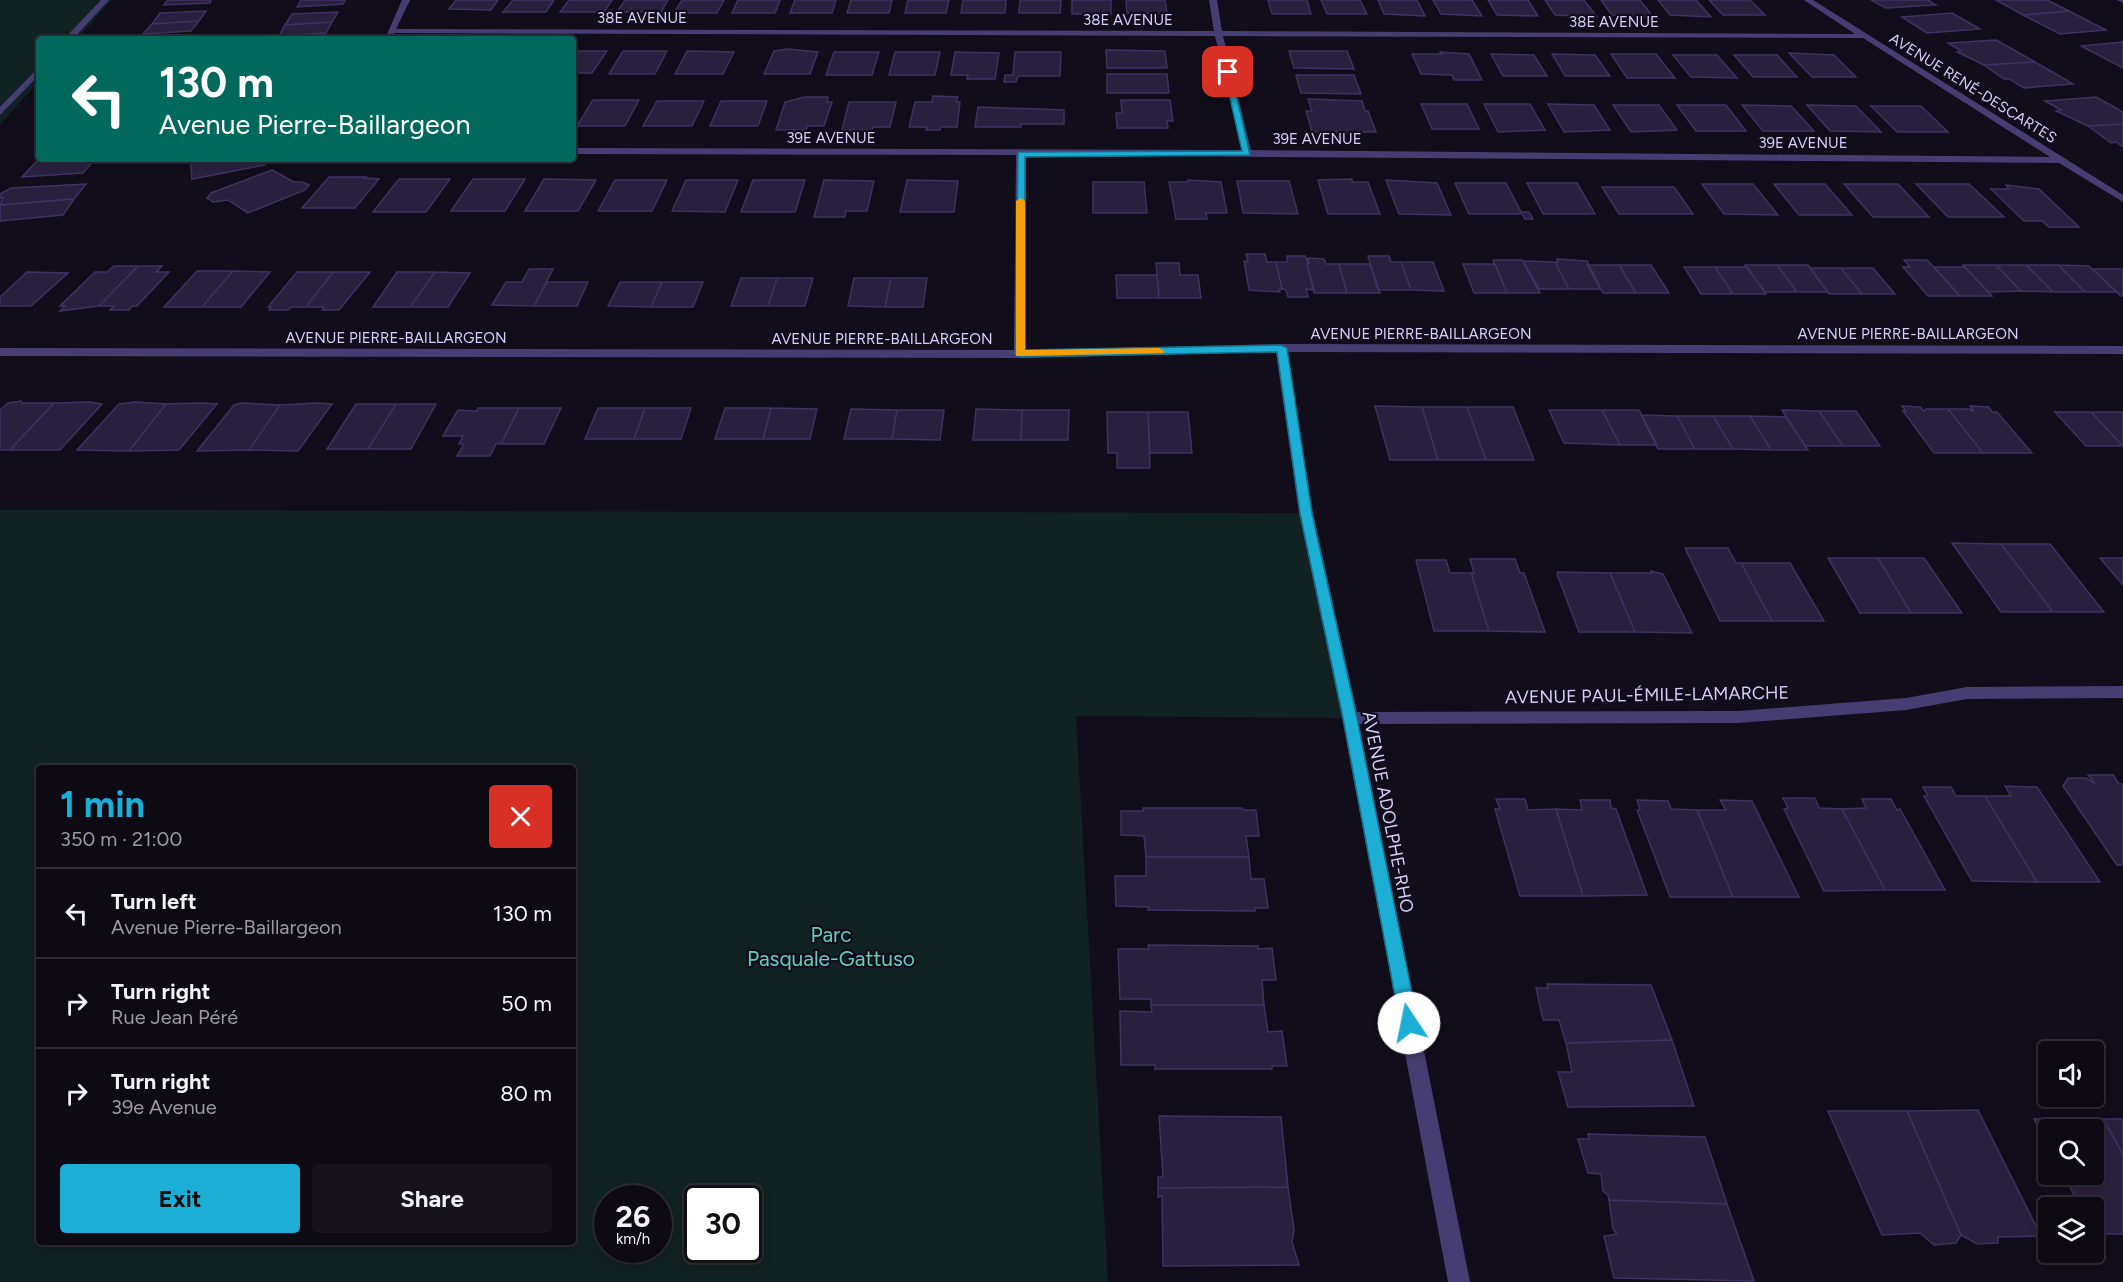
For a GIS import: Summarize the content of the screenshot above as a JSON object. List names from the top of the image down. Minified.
{"streets":{"street":["38E AVENUE","AVENUE RENÉ-DESCARTES","39E AVENUE","AVENUE PIERRE-BAILLARGEON","AVENUE PAUL-ÉMILE-LAMARCHE","AVENUE ADOLPHE-RHO"]},"crossings":[["38E AVENUE","AVENUE RENÉ-DESCARTES"],["AVENUE RENÉ-DESCARTES","39E AVENUE"],["AVENUE PIERRE-BAILLARGEON","AVENUE ADOLPHE-RHO"],["AVENUE PAUL-ÉMILE-LAMARCHE","AVENUE ADOLPHE-RHO"]],"parks":["Parc Pasquale-Gattuso"],"page":{"turn":["130 m","Avenue Pierre-Baillargeon"],"heading":["1 min","350 m · 21:00"],"list":[{"name":"Turn left","note":"Avenue Pierre-Baillargeon","value":"130 m"},{"name":"Turn right","note":"Rue Jean Péré","value":"50 m"},{"name":"Turn right","note":"39e Avenue","value":"80 m"}],"buttons":["Exit","Share"],"speed":"26 km/h","limit":"30"}}
